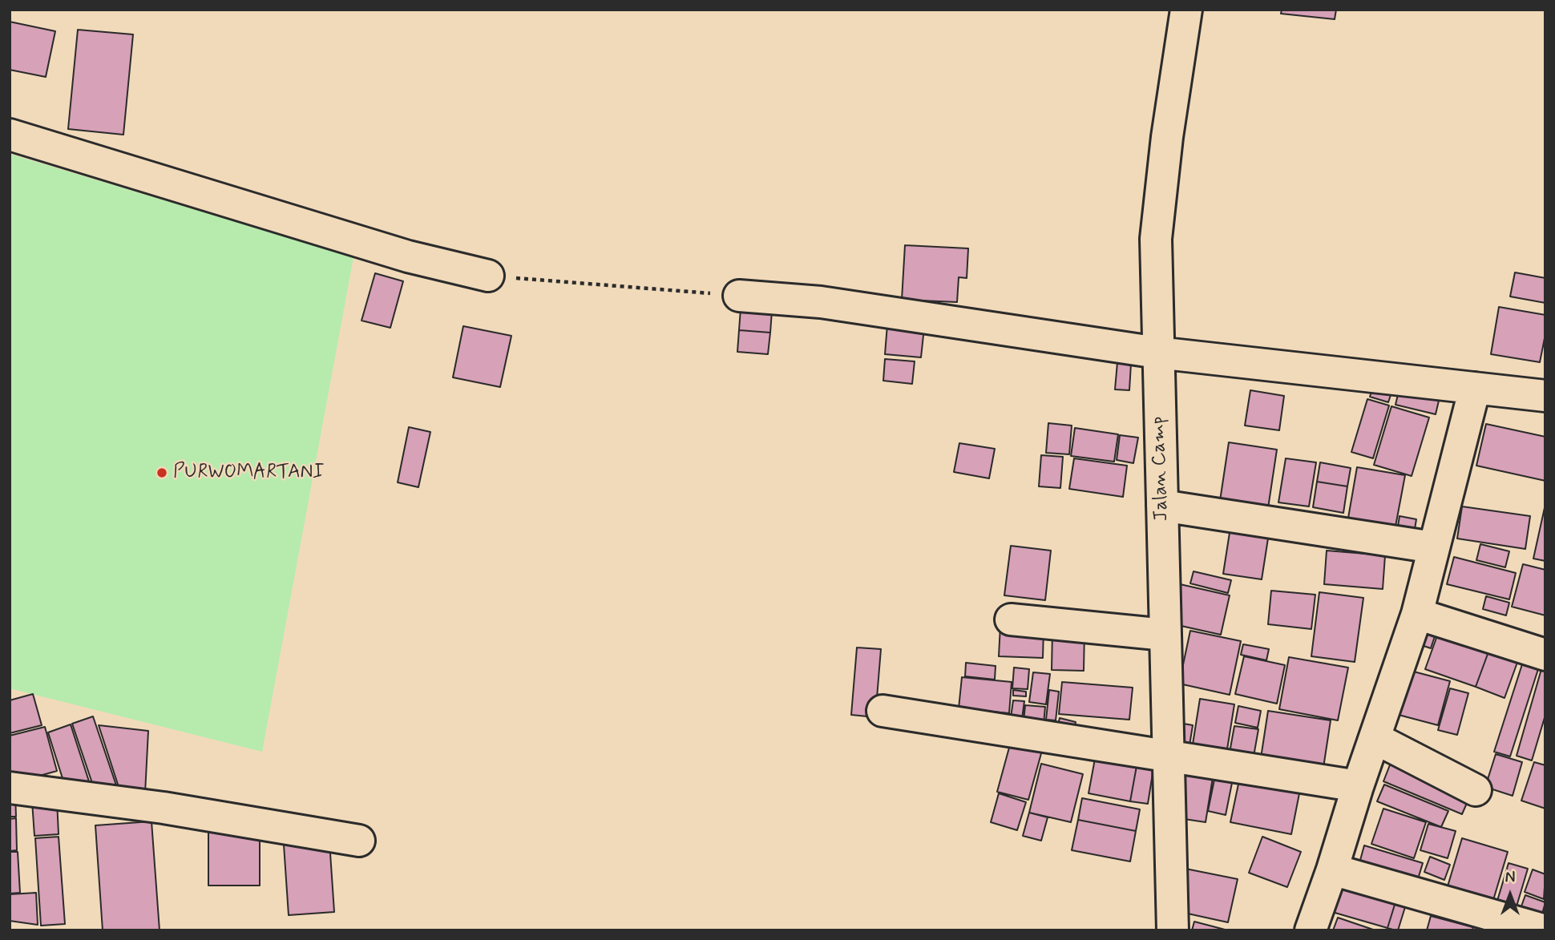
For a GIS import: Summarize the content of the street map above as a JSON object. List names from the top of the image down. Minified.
{"streets":{"street":["Jalan Camp"]},"places":["PURWOMARTANI"],"north":"top"}
